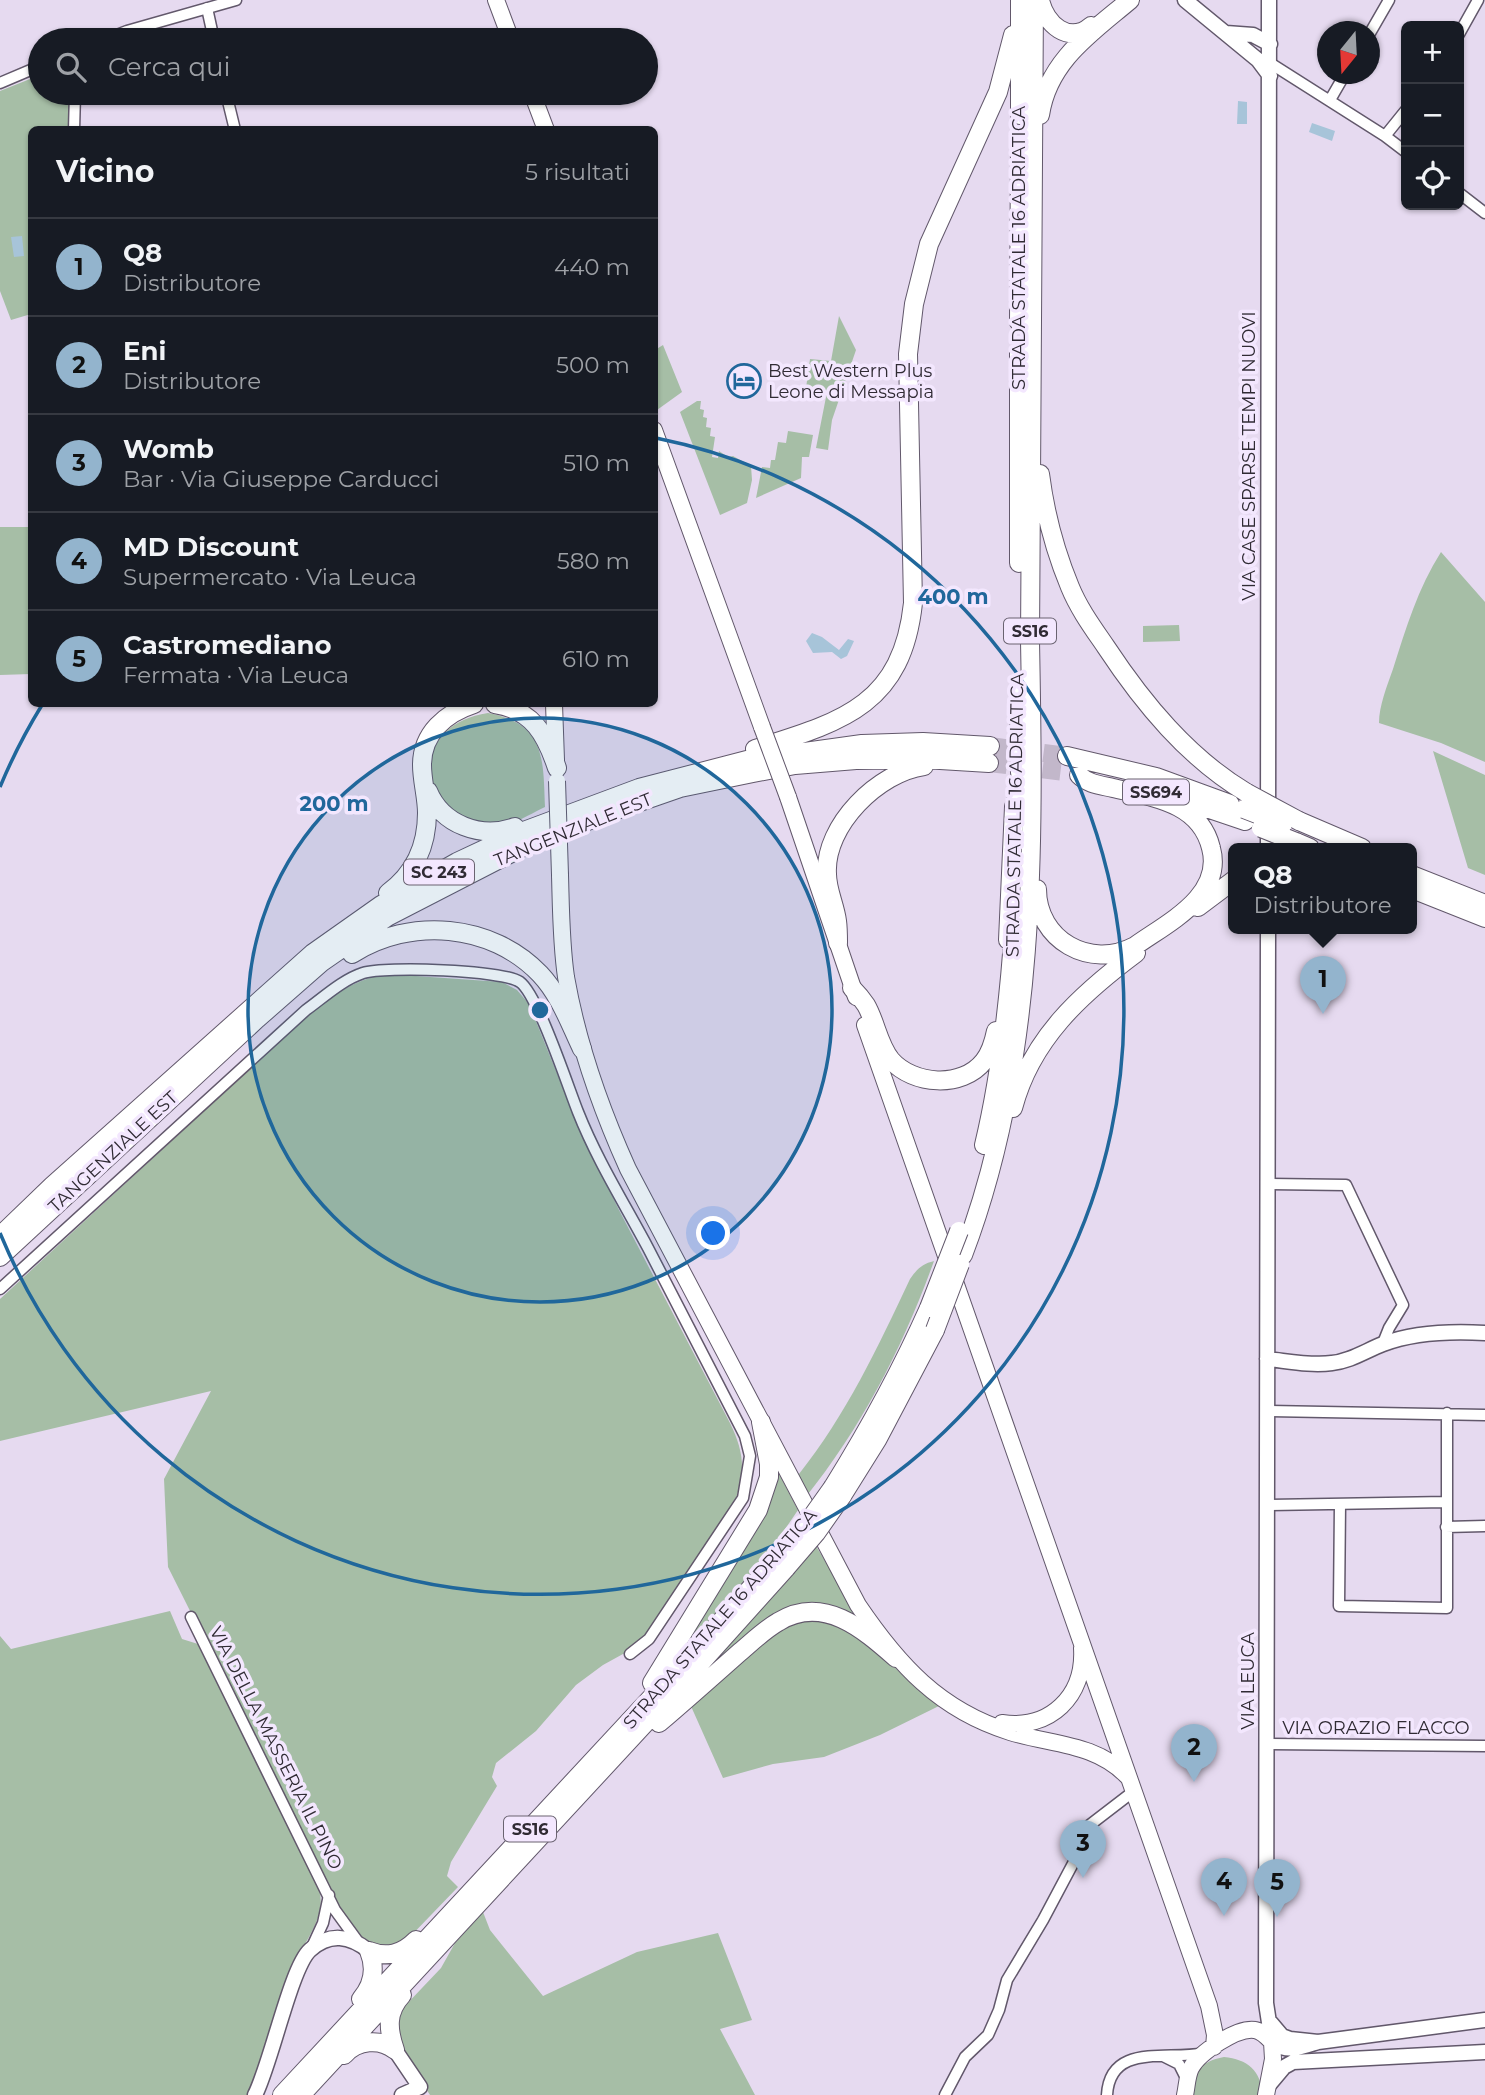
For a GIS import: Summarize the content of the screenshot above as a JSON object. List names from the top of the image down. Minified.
{"streets":{"highway":["STRADA STATALE 16 ADRIATICA","SS16","SS694","TANGENZIALE EST","SC 243"],"street":["VIA CASE SPARSE TEMPI NUOVI","VIA LEUCA","VIA ORAZIO FLACCO","VIA DELLA MASSERIA IL PINO"]},"crossings":[["STRADA STATALE 16 ADRIATICA","SS694"],["VIA LEUCA","VIA ORAZIO FLACCO"]],"places":{"hotel":["Best Western Plus Leone di Messapia"]},"north":"bottom","page":{"map_buttons":["+","−"],"search":"Cerca qui","heading":["Vicino","5 risultati"],"list":[{"mark":"1","name":"Q8","note":"Distributore","value":"440 m"},{"mark":"2","name":"Eni","note":"Distributore","value":"500 m"},{"mark":"3","name":"Womb","note":"Bar · Via Giuseppe Carducci","value":"510 m"},{"mark":"4","name":"MD Discount","note":"Supermercato · Via Leuca","value":"580 m"},{"mark":"5","name":"Castromediano","note":"Fermata · Via Leuca","value":"610 m"}],"popup":["Q8","Distributore"],"pins":["1","2","3","4","5"]},"rings":["400 m","200 m"]}
